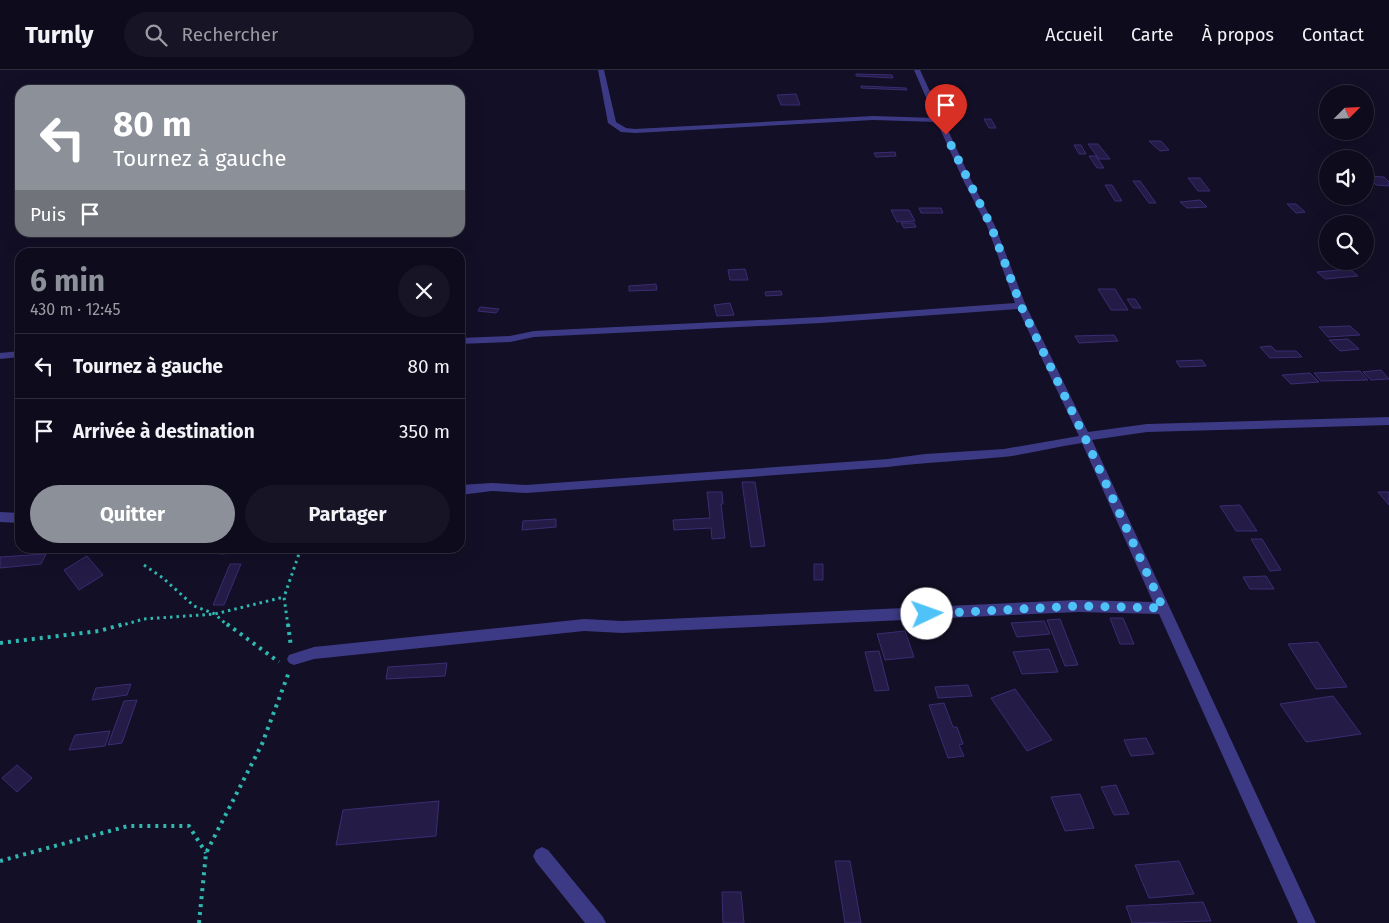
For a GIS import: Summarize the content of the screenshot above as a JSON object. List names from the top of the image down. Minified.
{"north":"top right","page":{"header":"Turnly","search":"Rechercher","nav":["Accueil","Carte","À propos","Contact"],"turn":["80 m","Tournez à gauche"],"then":"Puis","heading":["6 min","430 m · 12:45"],"list":[{"name":"Tournez à gauche","value":"80 m"},{"name":"Arrivée à destination","value":"350 m"}],"buttons":["Quitter","Partager"]}}
